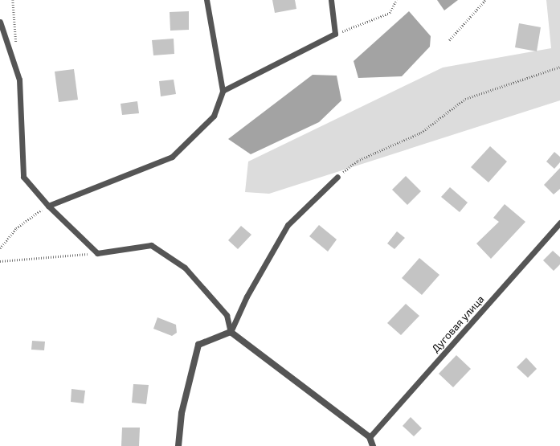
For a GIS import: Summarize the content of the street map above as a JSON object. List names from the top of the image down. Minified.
{"streets":{"lane":["Дуговая улица"]}}
